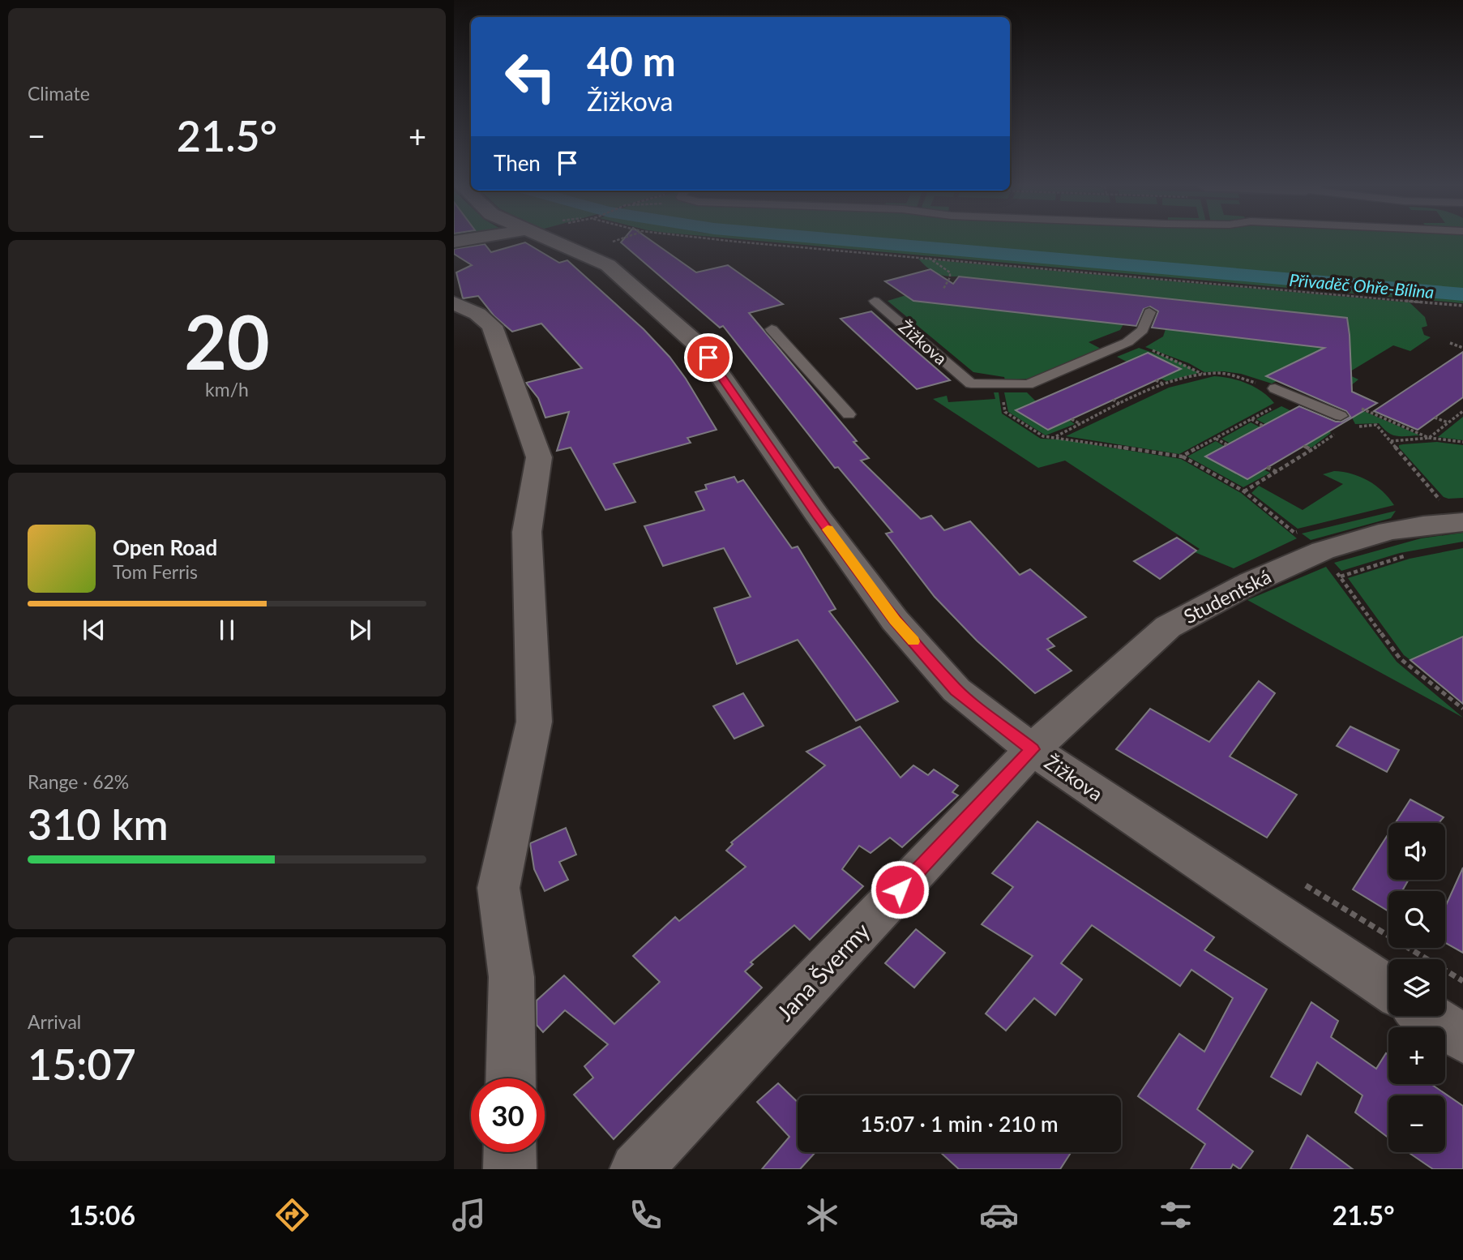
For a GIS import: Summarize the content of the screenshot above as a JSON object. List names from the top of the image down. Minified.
{"streets":{"street":["Žižkova","Studentská","Jana Švermy"]},"crossings":[["Žižkova","Studentská"],["Žižkova","Jana Švermy"],["Studentská","Jana Švermy"]],"water":["Přivaděč Ohře-Bílina"],"page":{"tile":["Climate",["20","km/h"],["Range · 62%","310 km"],["Arrival","15:07"]],"turn":["40 m","Žižkova"],"heat":["−","21.5°","+"],"then":"Then","song":["Open Road","Tom Ferris"],"map_buttons":["+","−"],"limit":"30","trip":"15:07 · 1 min · 210 m","tabs":["15:06","21.5°"]}}
